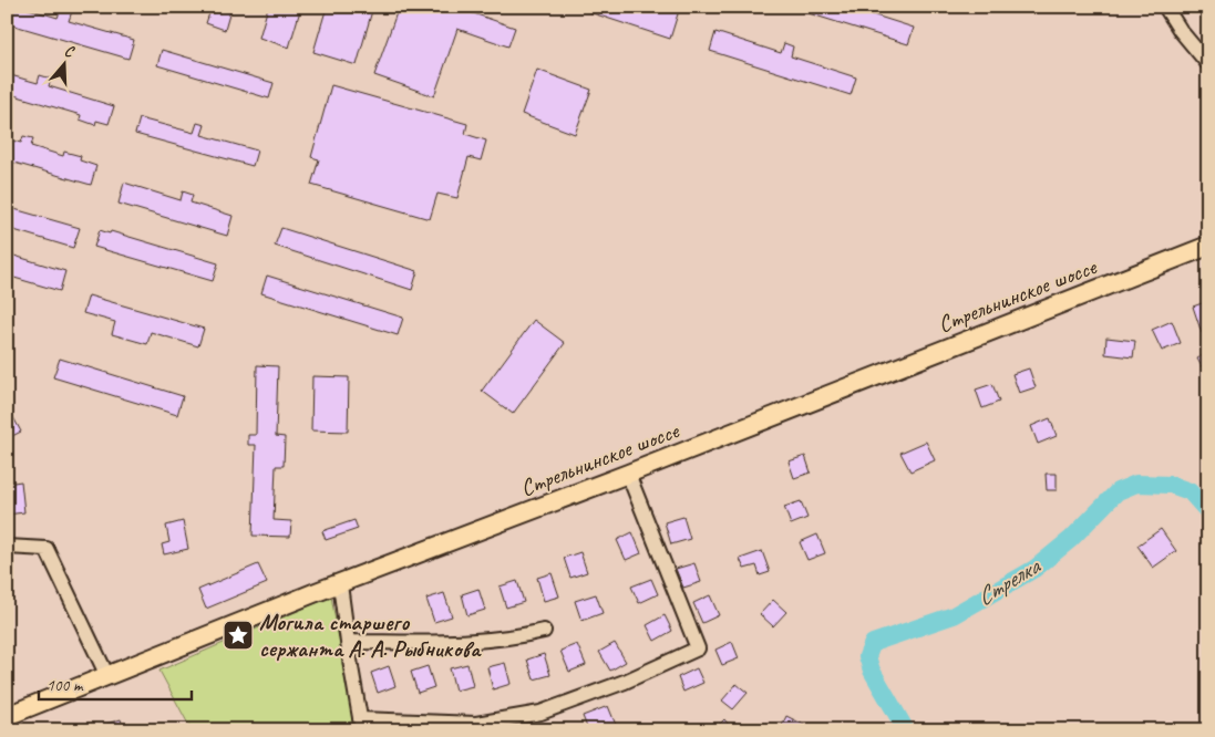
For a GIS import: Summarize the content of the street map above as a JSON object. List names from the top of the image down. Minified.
{"streets":{"main road":["Стрельнинское шоссе"]},"water":["Стрелка"],"places":{"place":["Могила старшего сержанта А. А. Рыбникова"]},"scale_bar":"100 m","north":"top"}
